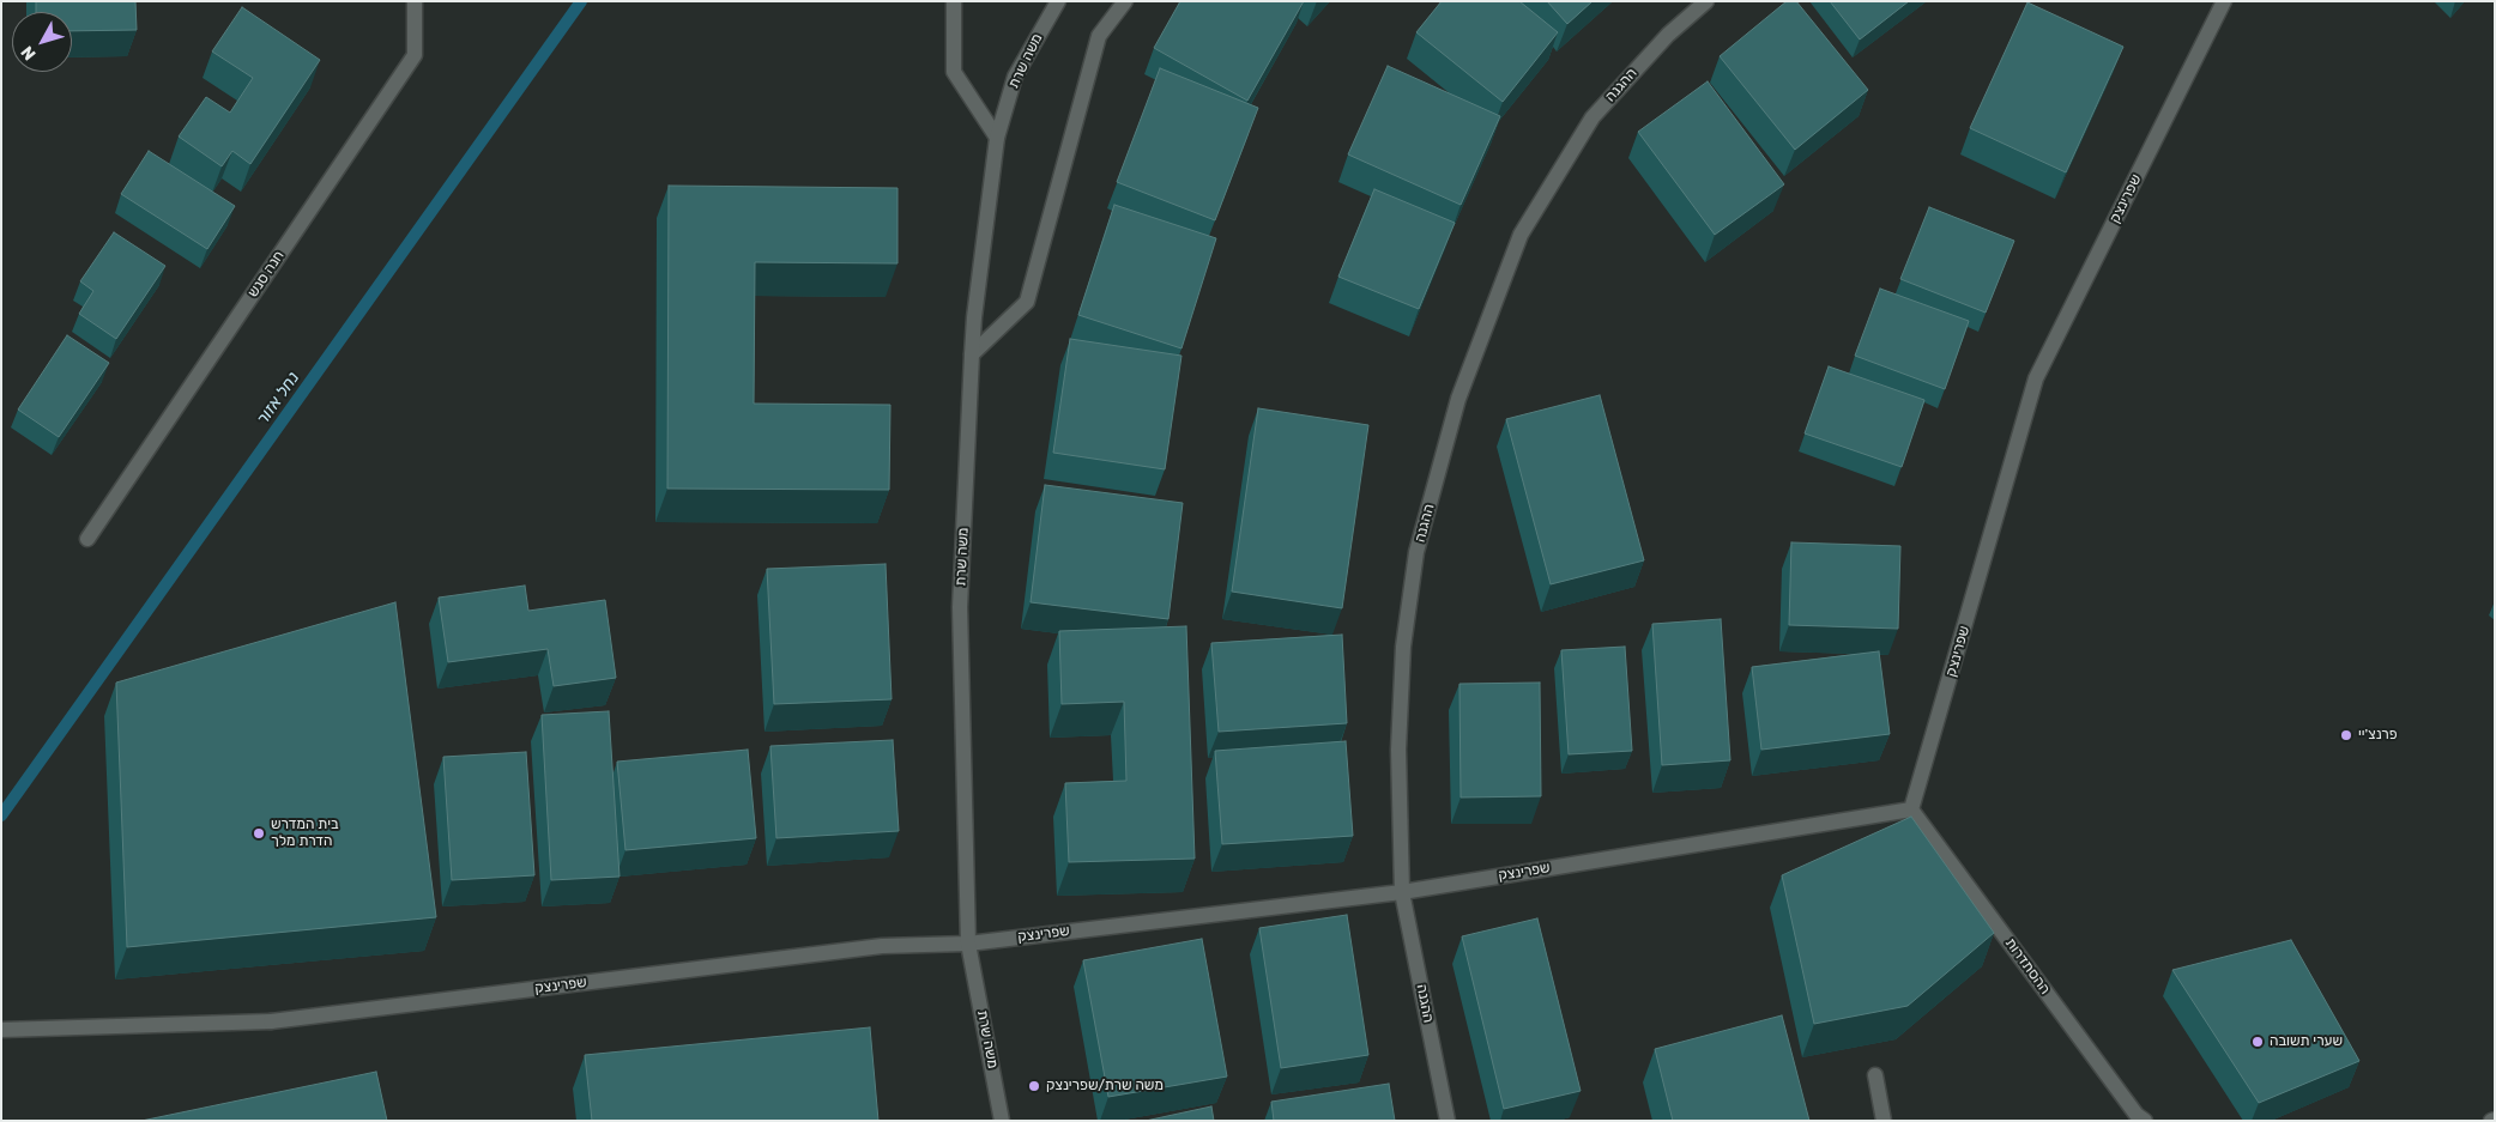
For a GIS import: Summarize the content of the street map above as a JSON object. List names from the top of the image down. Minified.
{"streets":{"street":["משה שרת","ההגנה","שפרינצק","חנה סנש","ההסתדרות"]},"crossings":[["משה שרת","שפרינצק"],["ההגנה","שפרינצק"],["שפרינצק","ההסתדרות"]],"water":["נחל אזור"],"places":["פרנצ'יי","בית המדרש הדרת מלך","שערי תשובה","משה שרת/שפרינצק"],"north":"bottom left"}
